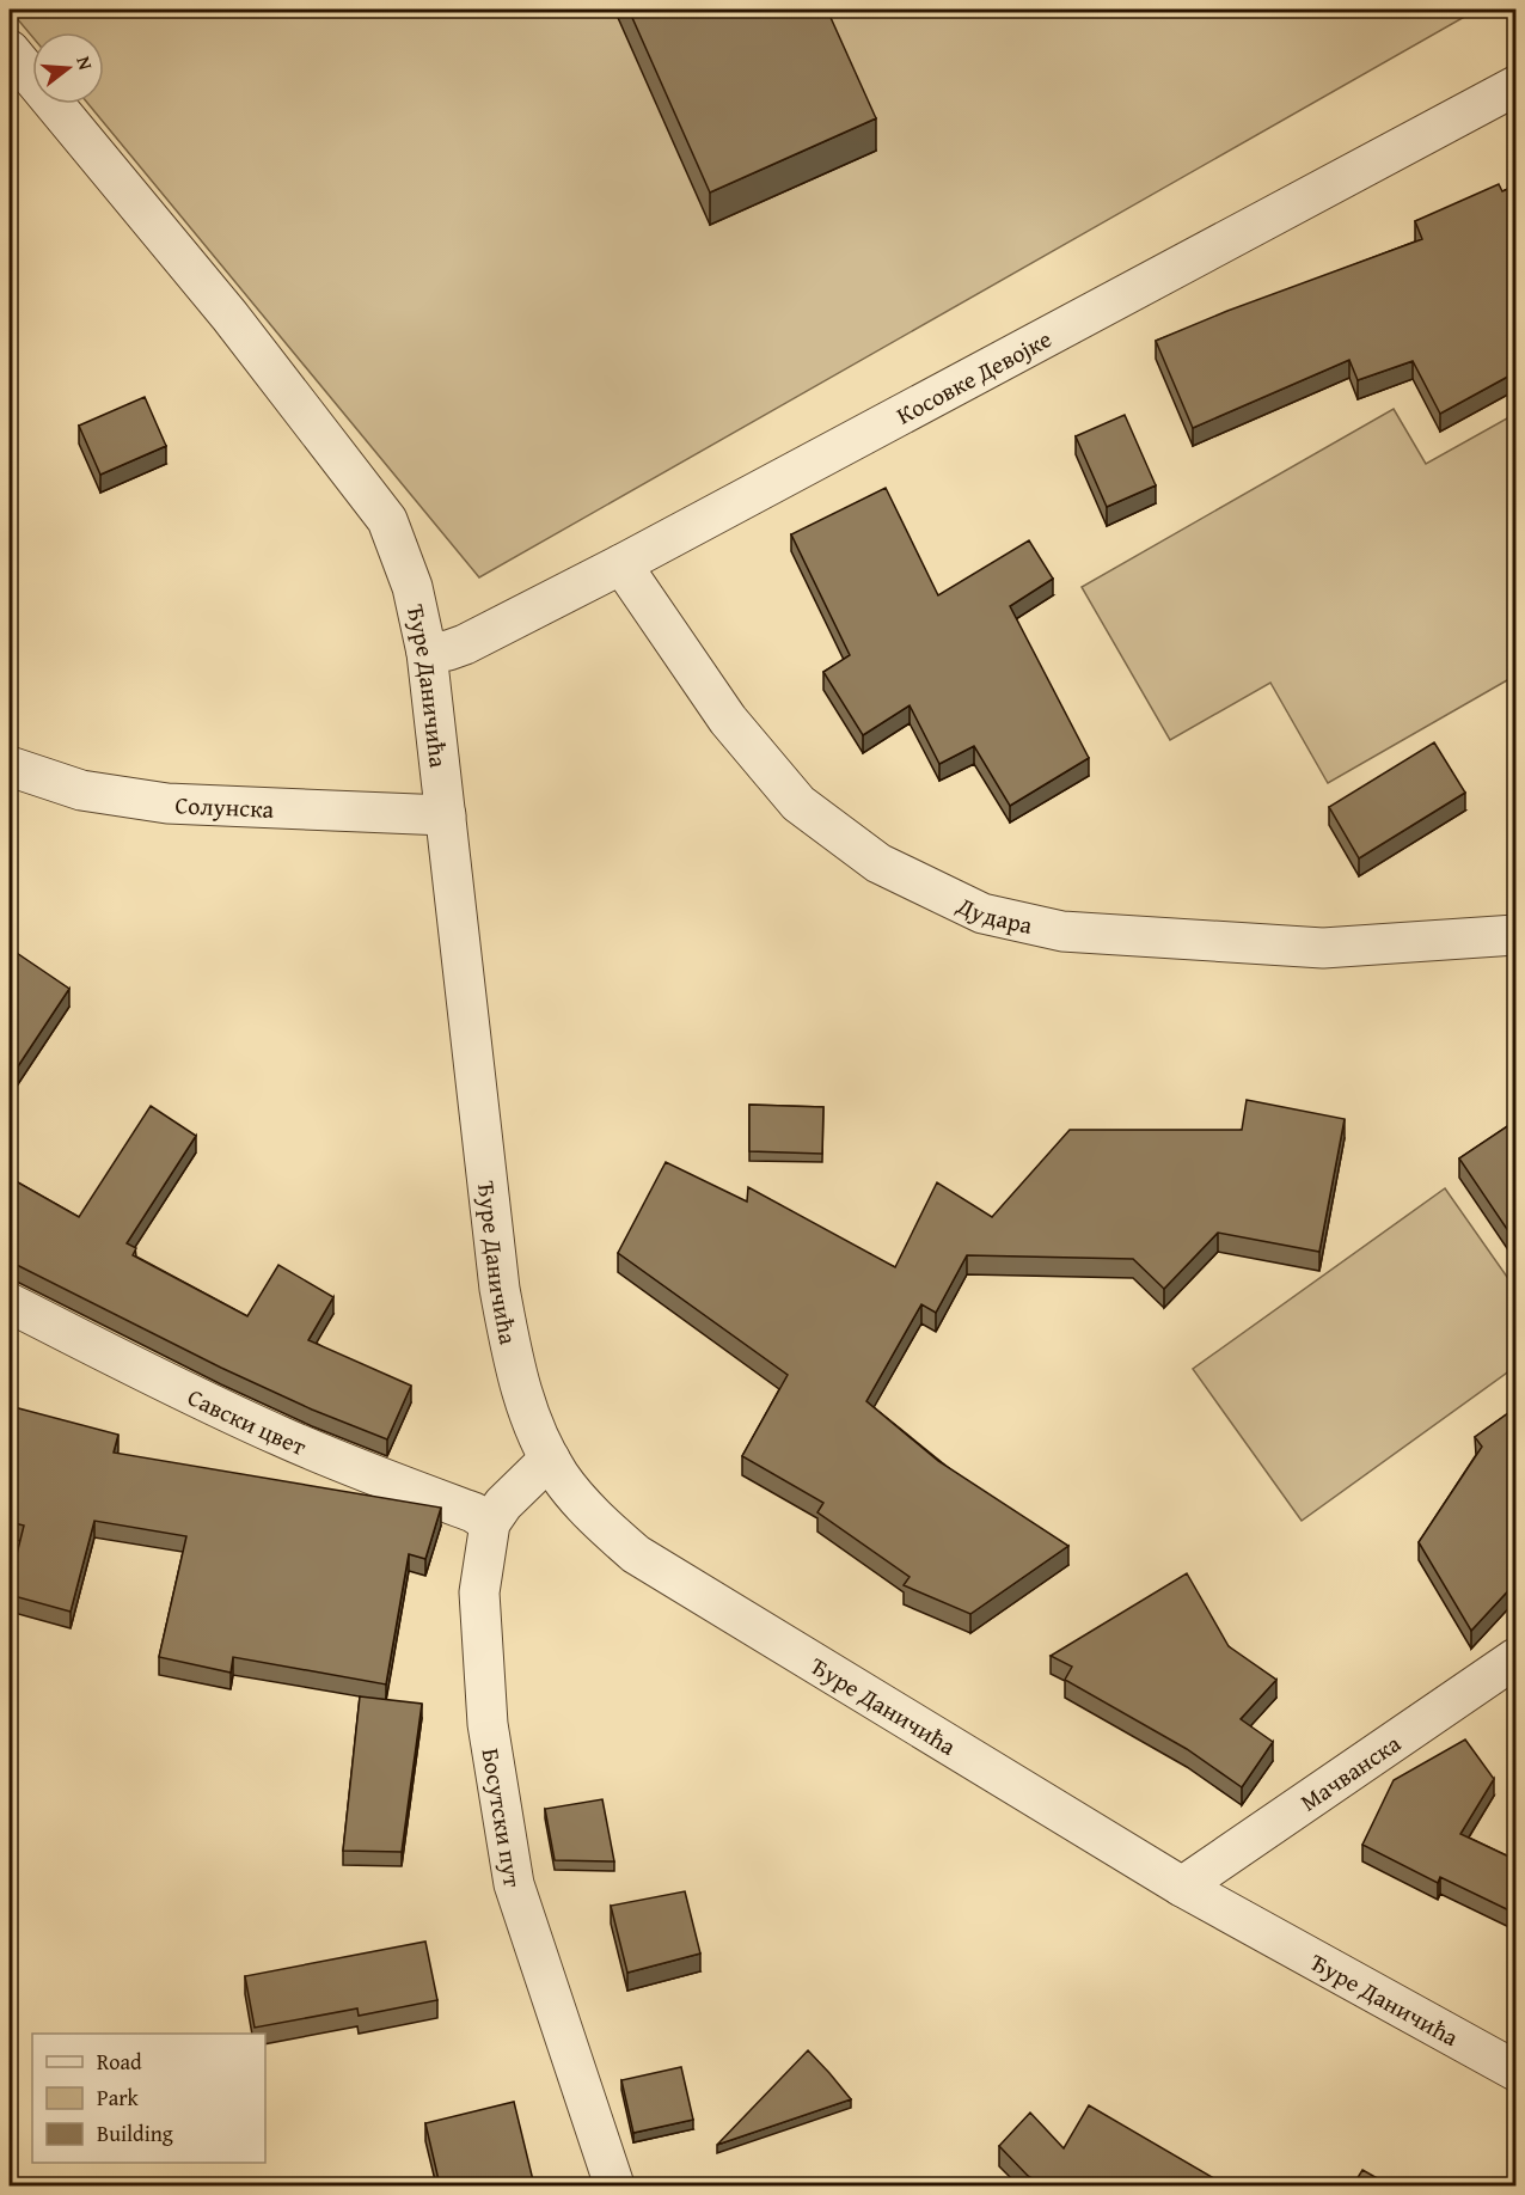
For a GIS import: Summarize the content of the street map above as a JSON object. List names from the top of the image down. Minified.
{"streets":{"street":["Косовке Девојке","Ђуре Даничића","Солунска","Дудара","Савски цвет","Мачванска","Босутски пут"]},"crossings":[["Косовке Девојке","Ђуре Даничића"],["Косовке Девојке","Дудара"],["Ђуре Даничића","Солунска"],["Ђуре Даничића","Мачванска"],["Ђуре Даничића","Босутски пут"],["Савски цвет","Босутски пут"]],"legend":["Road","Park","Building"],"north":"right"}
